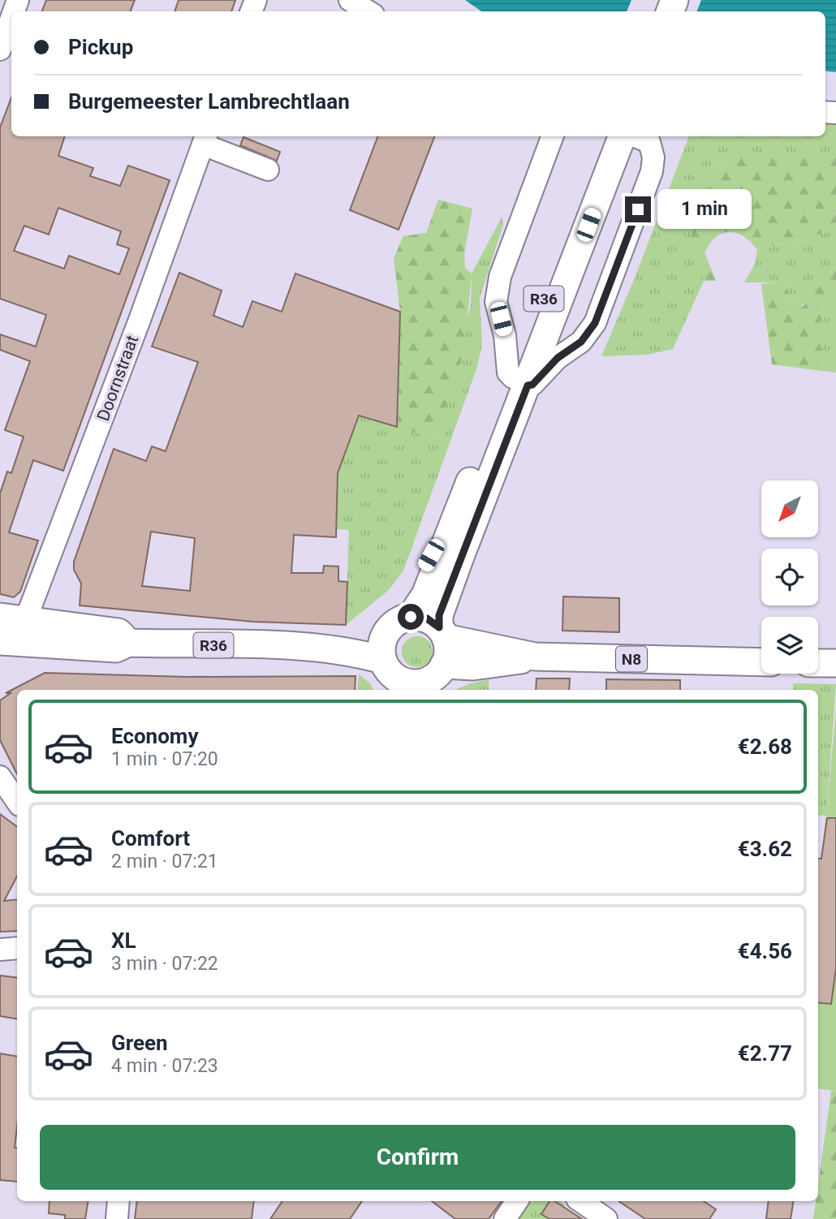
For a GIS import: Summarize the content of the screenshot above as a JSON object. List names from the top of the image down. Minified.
{"streets":{"main road":["R36","N8"],"street":["Doornstraat"]},"crossings":[["R36","Doornstraat"],["R36","N8"]],"north":"bottom left","page":{"banner":["Pickup","Burgemeester Lambrechtlaan"],"bubble":"1 min","list":[{"name":"Economy","note":"1 min · 07:20","value":"€2.68"},{"name":"Comfort","note":"2 min · 07:21","value":"€3.62"},{"name":"XL","note":"3 min · 07:22","value":"€4.56"},{"name":"Green","note":"4 min · 07:23","value":"€2.77"}],"buttons":"Confirm"}}
